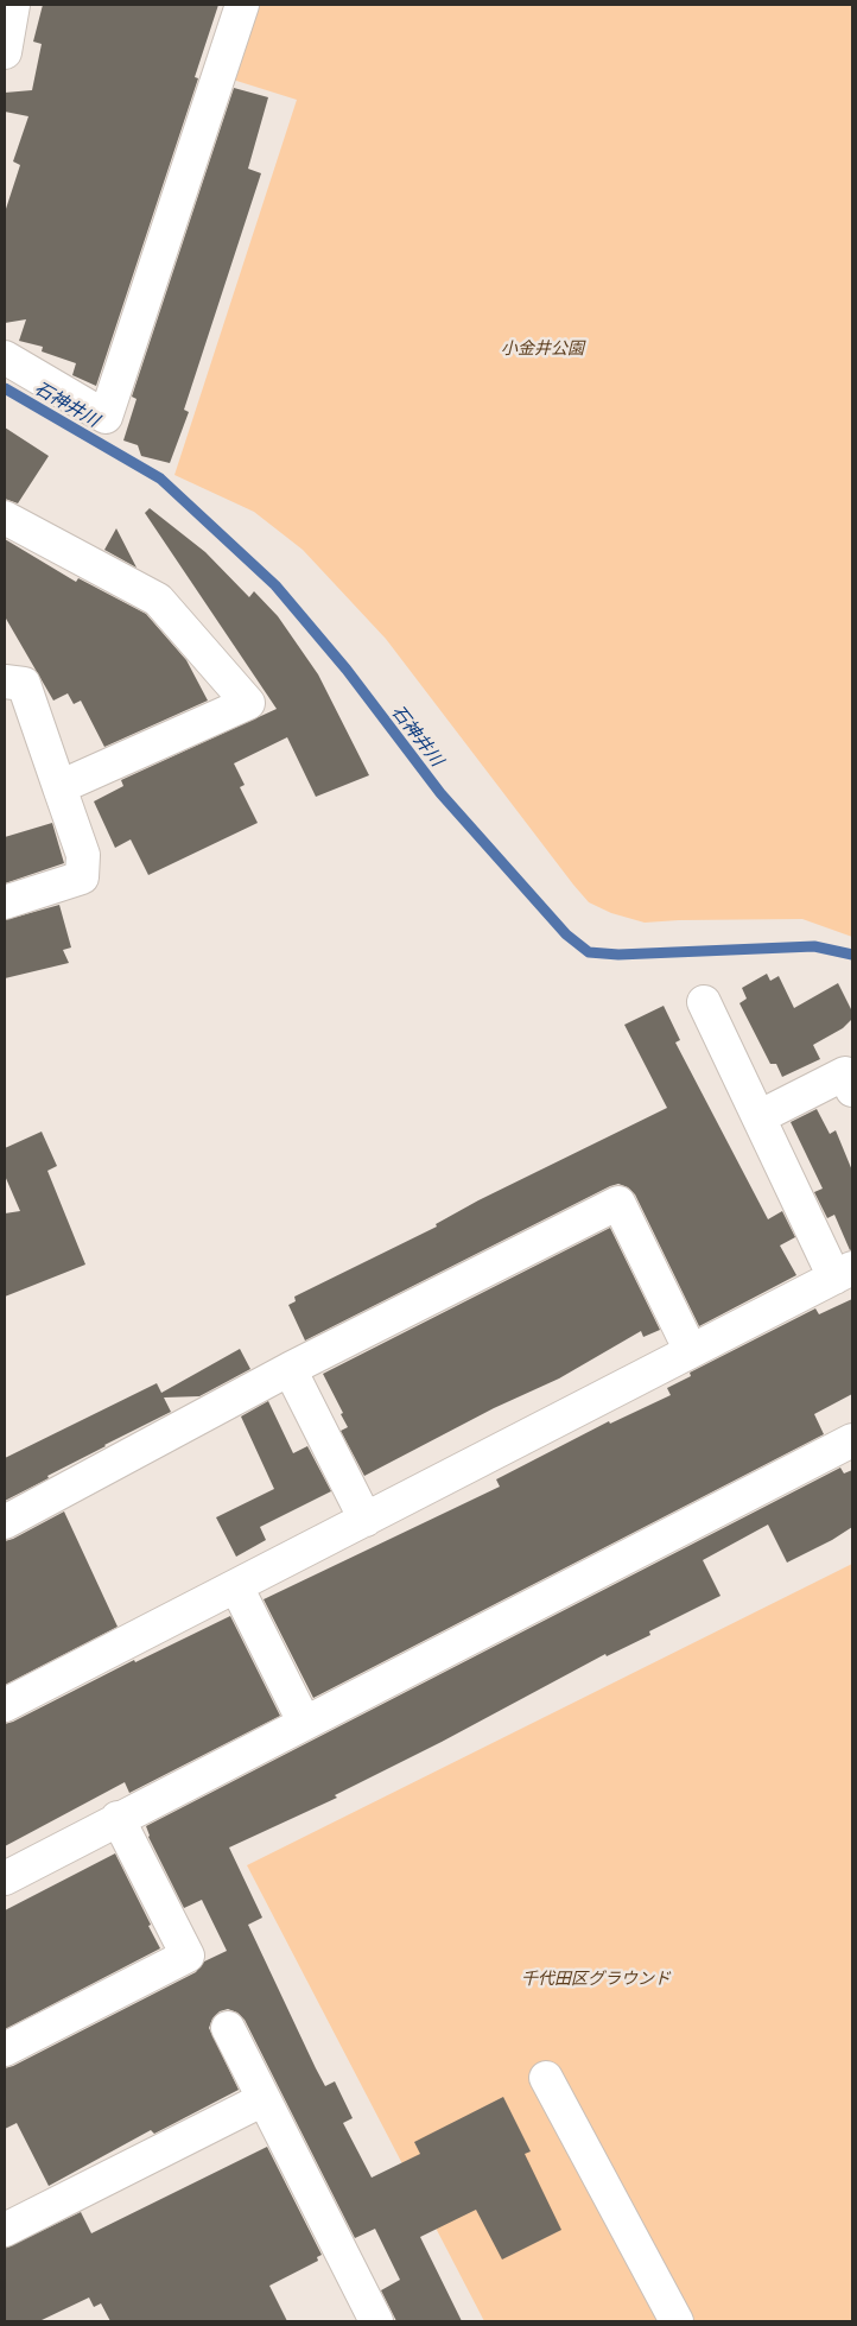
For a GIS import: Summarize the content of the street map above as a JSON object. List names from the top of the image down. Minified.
{"water":["石神井川"],"parks":["小金井公園","千代田区グラウンド"]}
